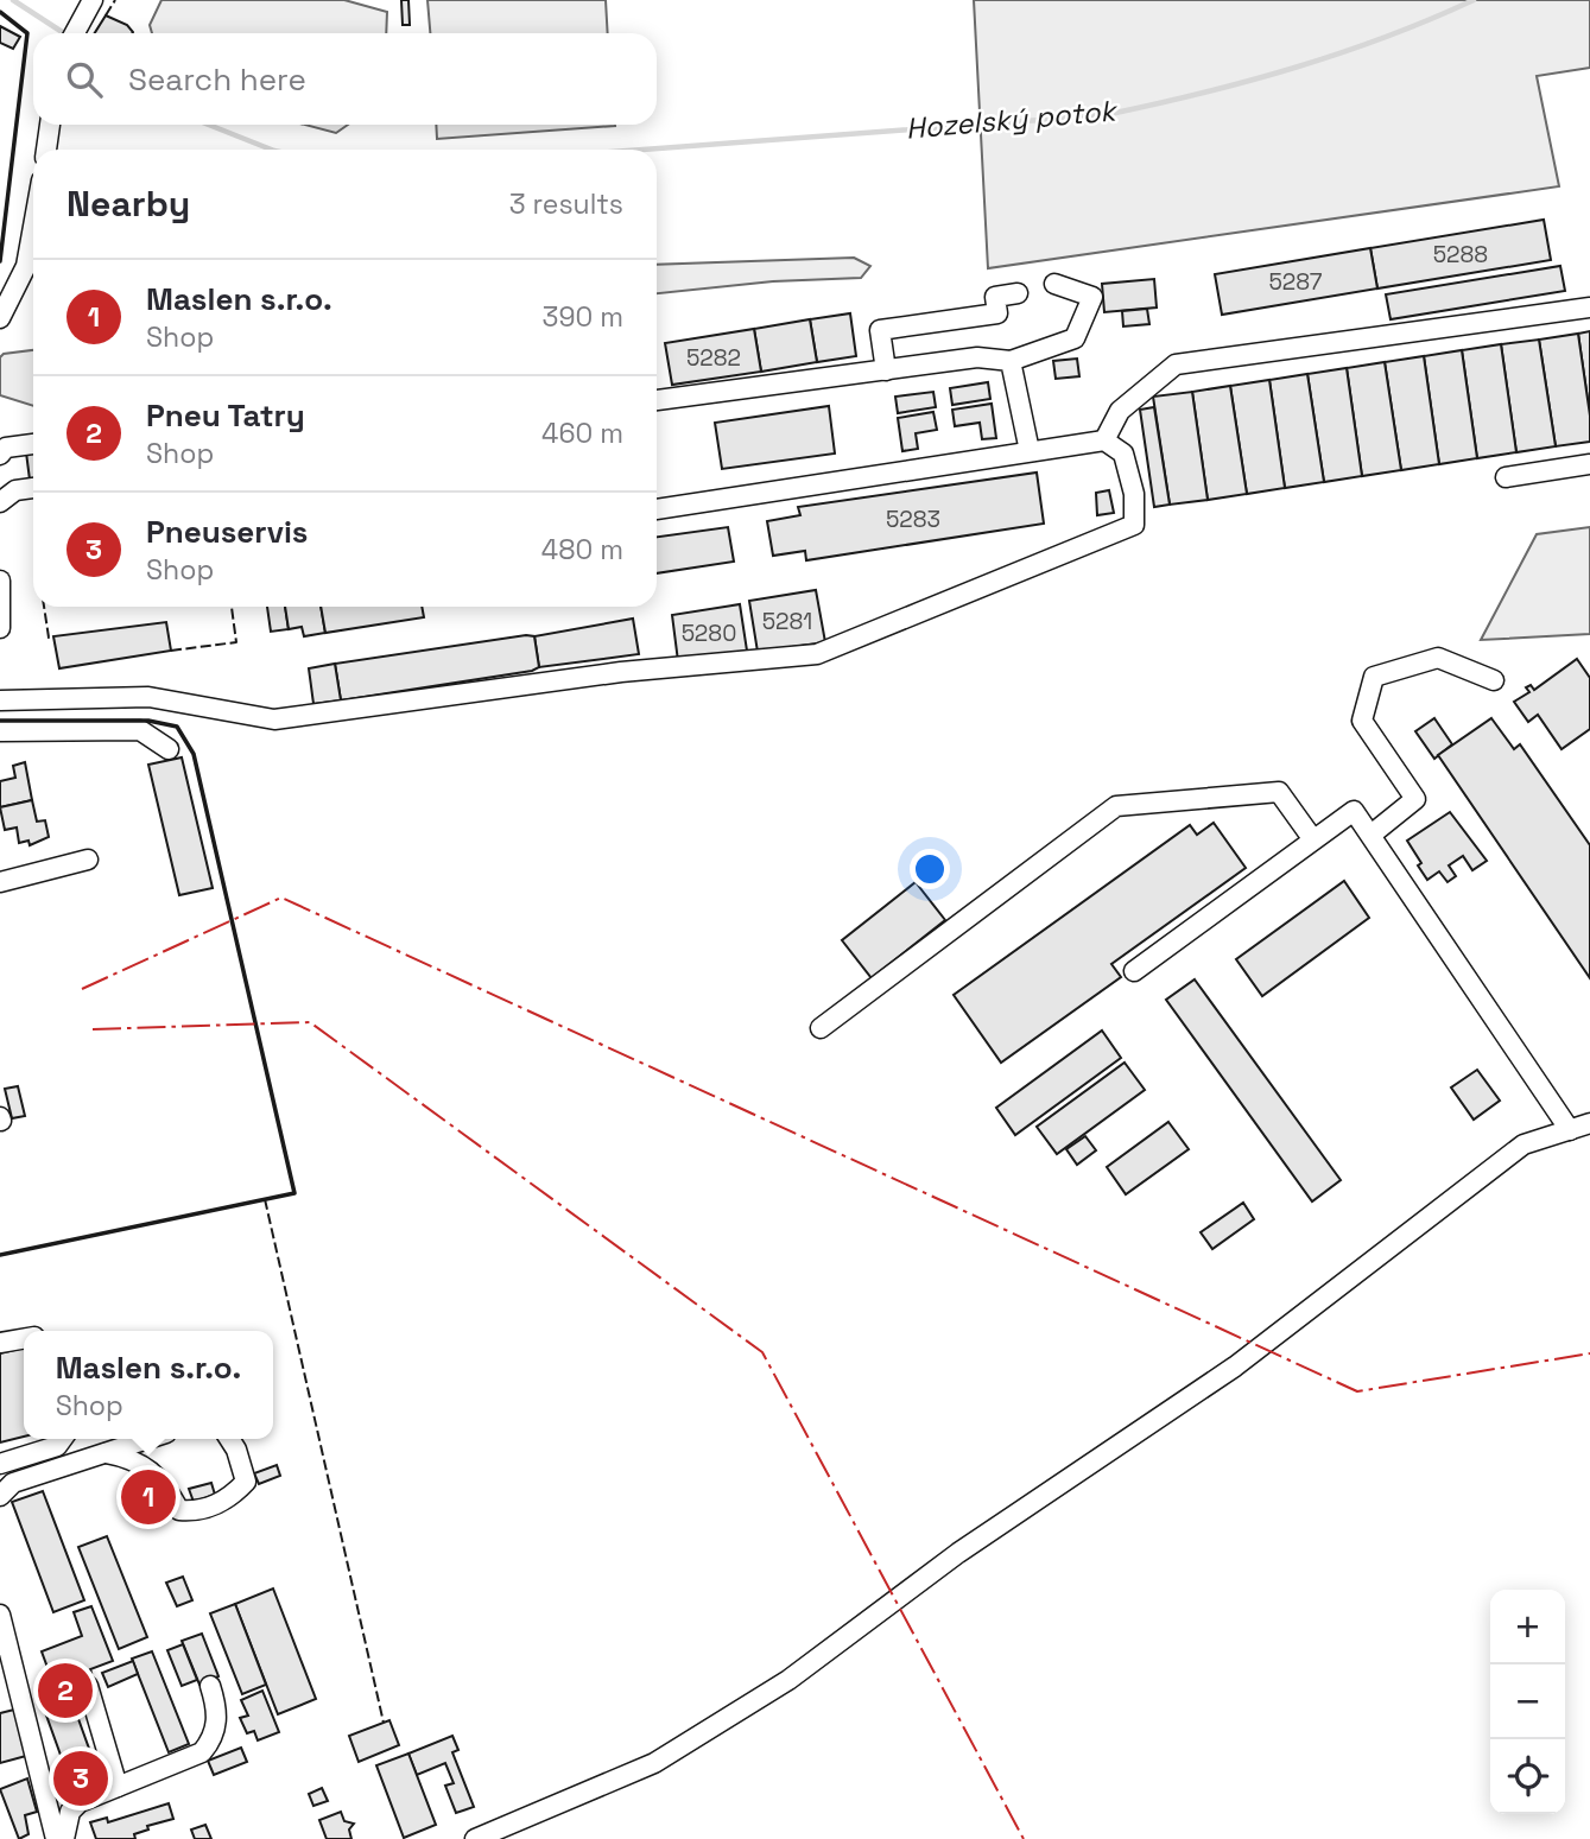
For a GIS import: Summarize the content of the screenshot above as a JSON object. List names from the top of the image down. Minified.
{"water":["Hozelský potok"],"house_numbers":["5288","5287","5282","5283","5281","5280"],"page":{"search":"Search here","heading":["Nearby","3 results"],"list":[{"mark":"1","name":"Maslen s.r.o.","note":"Shop","value":"390 m"},{"mark":"2","name":"Pneu Tatry","note":"Shop","value":"460 m"},{"mark":"3","name":"Pneuservis","note":"Shop","value":"480 m"}],"popup":["Maslen s.r.o.","Shop"],"pins":["1","2","3"],"map_buttons":["+","−"]}}
